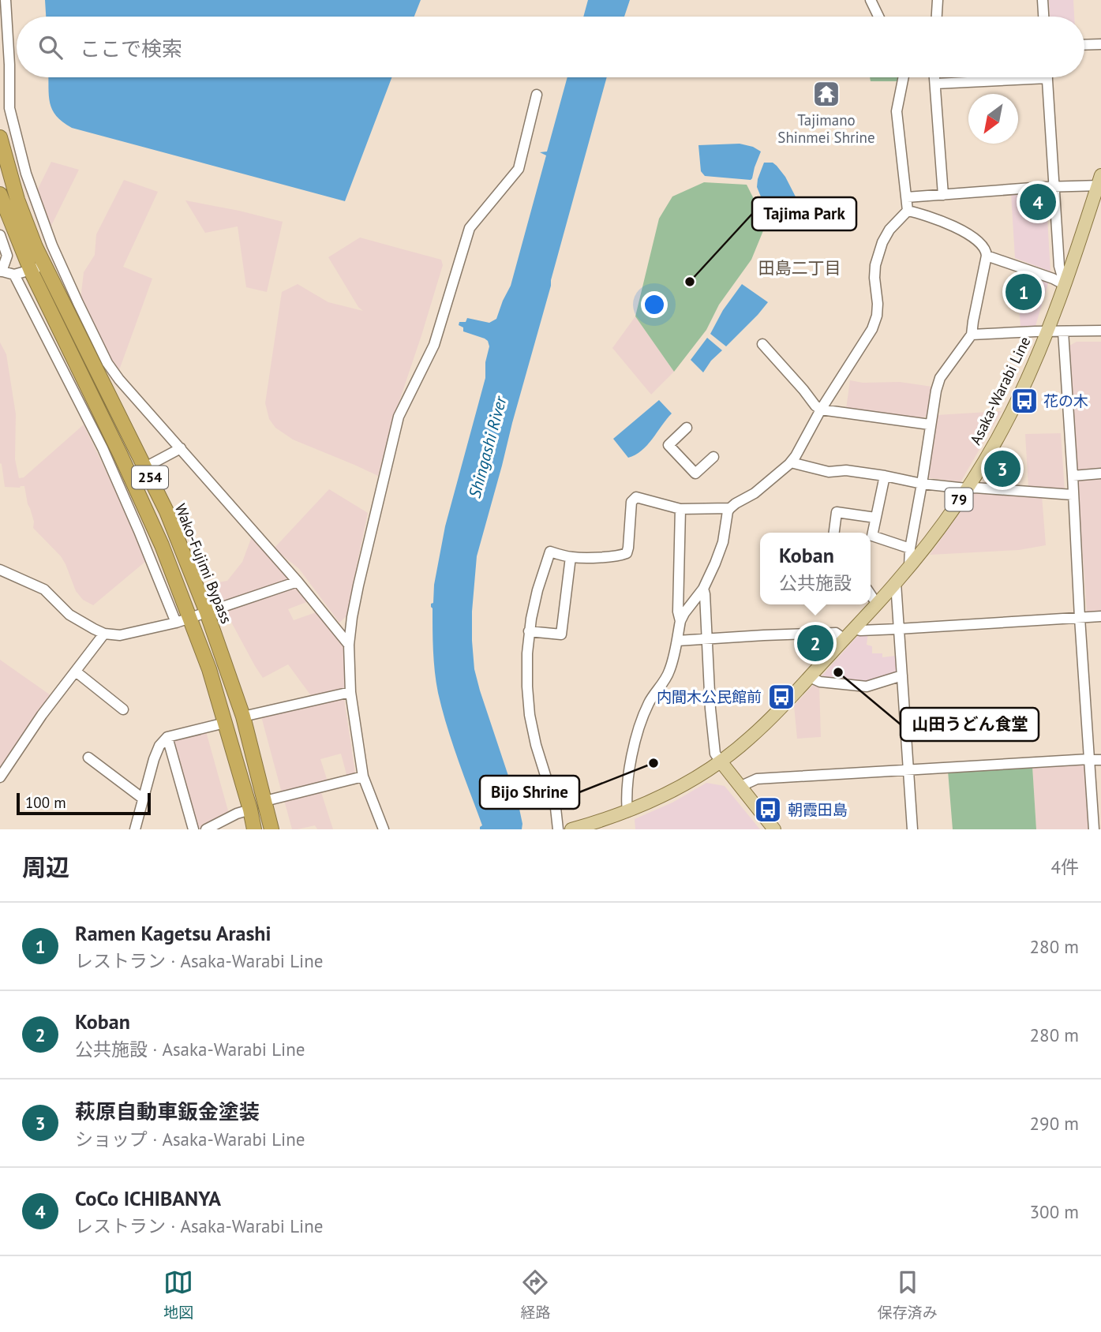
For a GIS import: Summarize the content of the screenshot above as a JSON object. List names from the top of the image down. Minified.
{"streets":{"highway":["254","Wako-Fujimi Bypass"],"main road":["Asaka-Warabi Line","79"]},"districts":["田島二丁目"],"water":["Shingashi River"],"places":{"temple":["Tajimano Shinmei Shrine"],"other":["Tajima Park","山田うどん食堂","Bijo Shrine"],"bus stop":["花の木","内間木公民館前","朝霞田島"]},"scale_bar":"100 m","north":"bottom left","page":{"search":"ここで検索","pins":["4","1","3","2"],"popup":["Koban","公共施設"],"scale":"100 m","heading":["周辺","4件"],"list":[{"mark":"1","name":"Ramen Kagetsu Arashi","note":"レストラン · Asaka-Warabi Line","value":"280 m"},{"mark":"2","name":"Koban","note":"公共施設 · Asaka-Warabi Line","value":"280 m"},{"mark":"3","name":"萩原自動車鈑金塗装","note":"ショップ · Asaka-Warabi Line","value":"290 m"},{"mark":"4","name":"CoCo ICHIBANYA","note":"レストラン · Asaka-Warabi Line","value":"300 m"}],"nav":["地図","経路","保存済み"]}}
